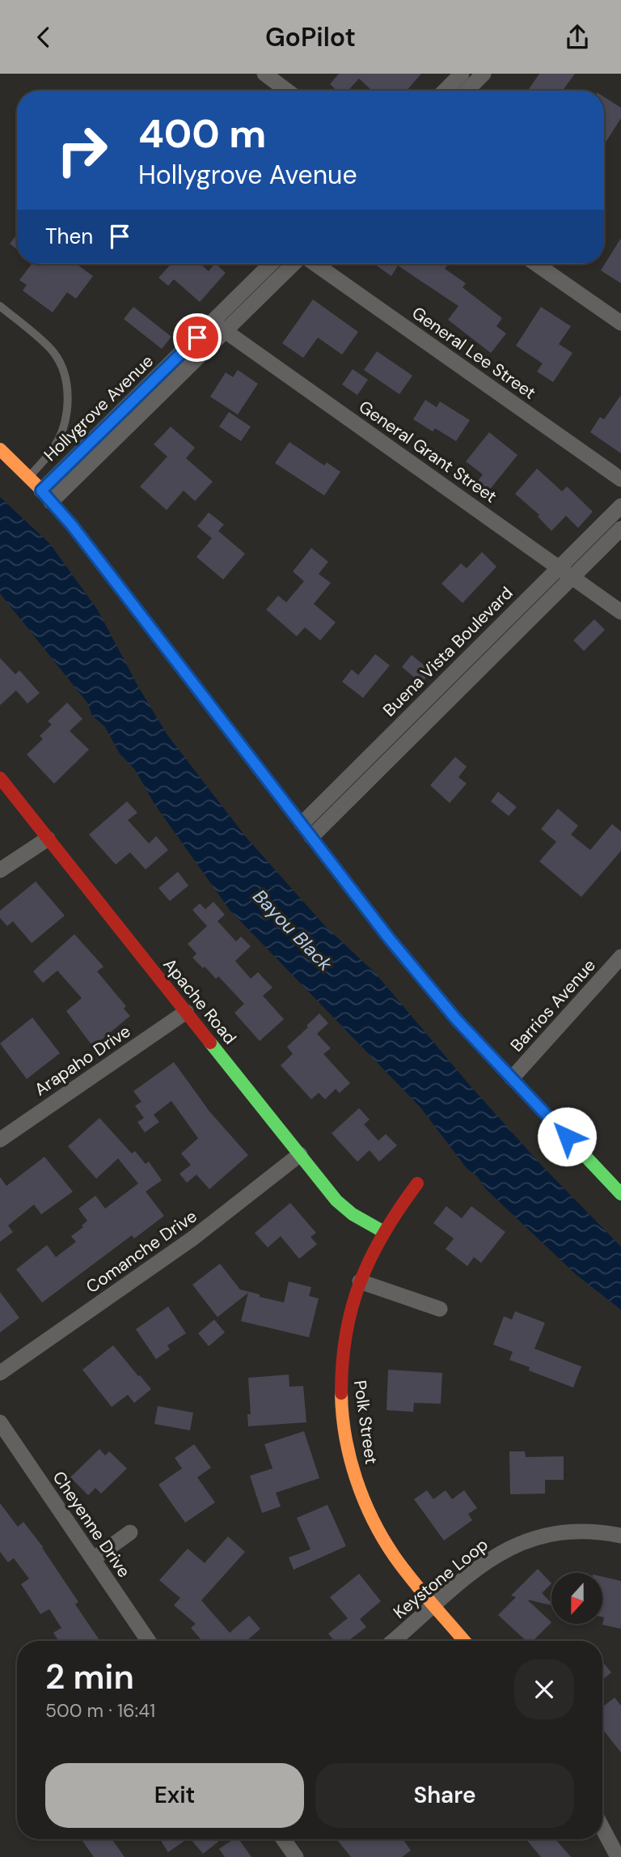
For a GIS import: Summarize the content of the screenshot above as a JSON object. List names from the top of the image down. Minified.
{"streets":{"street":["General Lee Street","Hollygrove Avenue","General Grant Street","Buena Vista Boulevard","Apache Road","Barrios Avenue","Arapaho Drive","Comanche Drive","Polk Street","Cheyenne Drive","Keystone Loop"]},"crossings":[["Hollygrove Avenue","General Grant Street"],["General Grant Street","Buena Vista Boulevard"],["Apache Road","Arapaho Drive"],["Apache Road","Comanche Drive"],["Apache Road","Polk Street"],["Polk Street","Keystone Loop"]],"water":["Bayou Black"],"north":"bottom","page":{"header":"GoPilot","turn":["400 m","Hollygrove Avenue"],"then":"Then","heading":["2 min","500 m · 16:41"],"buttons":["Exit","Share"]}}
